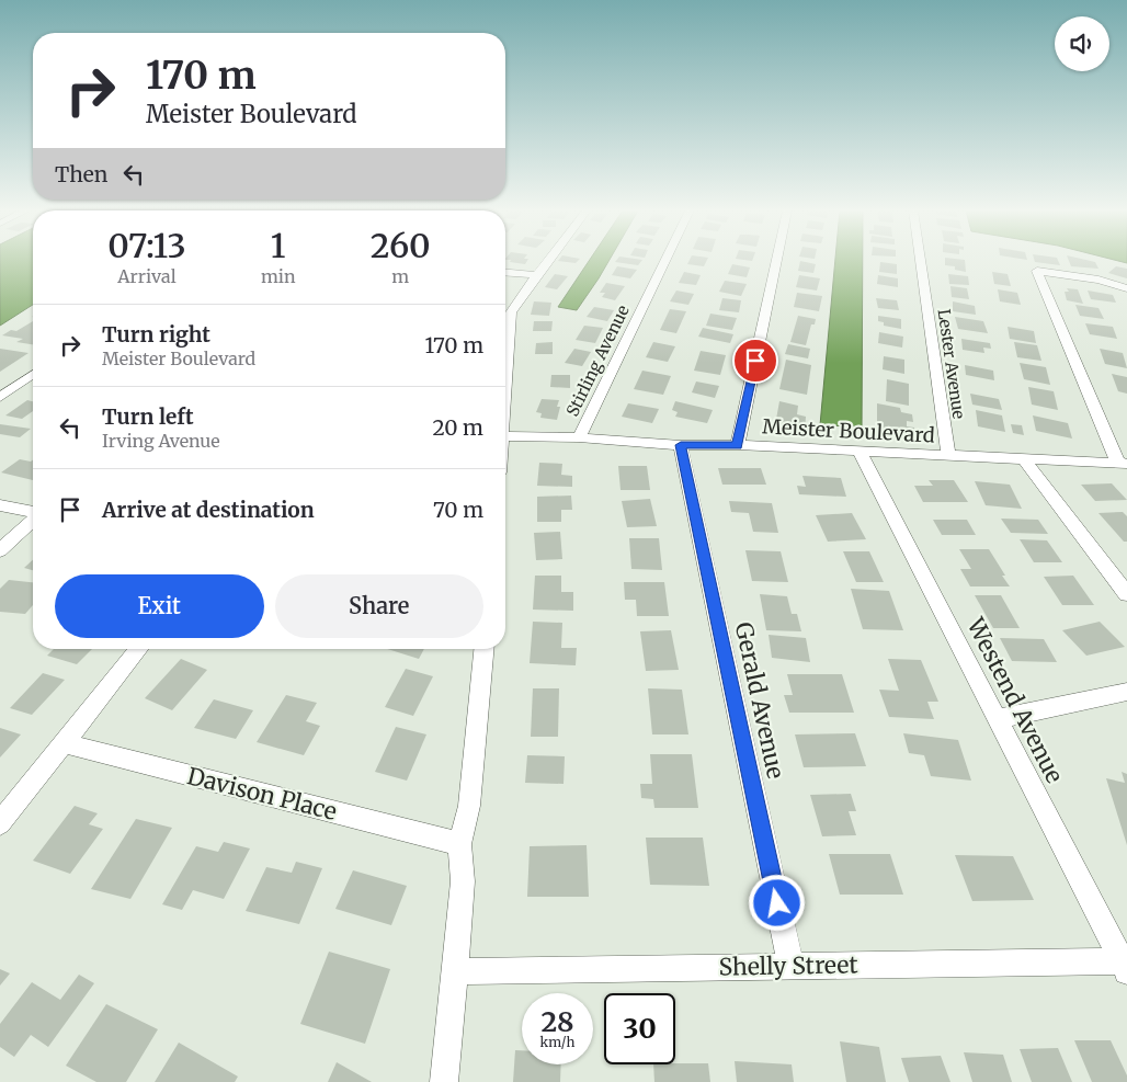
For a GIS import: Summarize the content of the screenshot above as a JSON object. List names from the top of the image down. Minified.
{"streets":{"street":["Stirling Avenue","Lester Avenue","Meister Boulevard","Gerald Avenue","Westend Avenue","Davison Place","Shelly Street"]},"crossings":[["Stirling Avenue","Meister Boulevard"],["Lester Avenue","Meister Boulevard"],["Meister Boulevard","Gerald Avenue"],["Meister Boulevard","Westend Avenue"],["Gerald Avenue","Shelly Street"],["Westend Avenue","Shelly Street"]],"page":{"turn":["170 m","Meister Boulevard"],"then":"Then","eta":["07:13","Arrival","1","min","260","m"],"list":[{"name":"Turn right","note":"Meister Boulevard","value":"170 m"},{"name":"Turn left","note":"Irving Avenue","value":"20 m"},{"name":"Arrive at destination","value":"70 m"}],"buttons":["Exit","Share"],"speed":"28 km/h","limit":"30"}}
